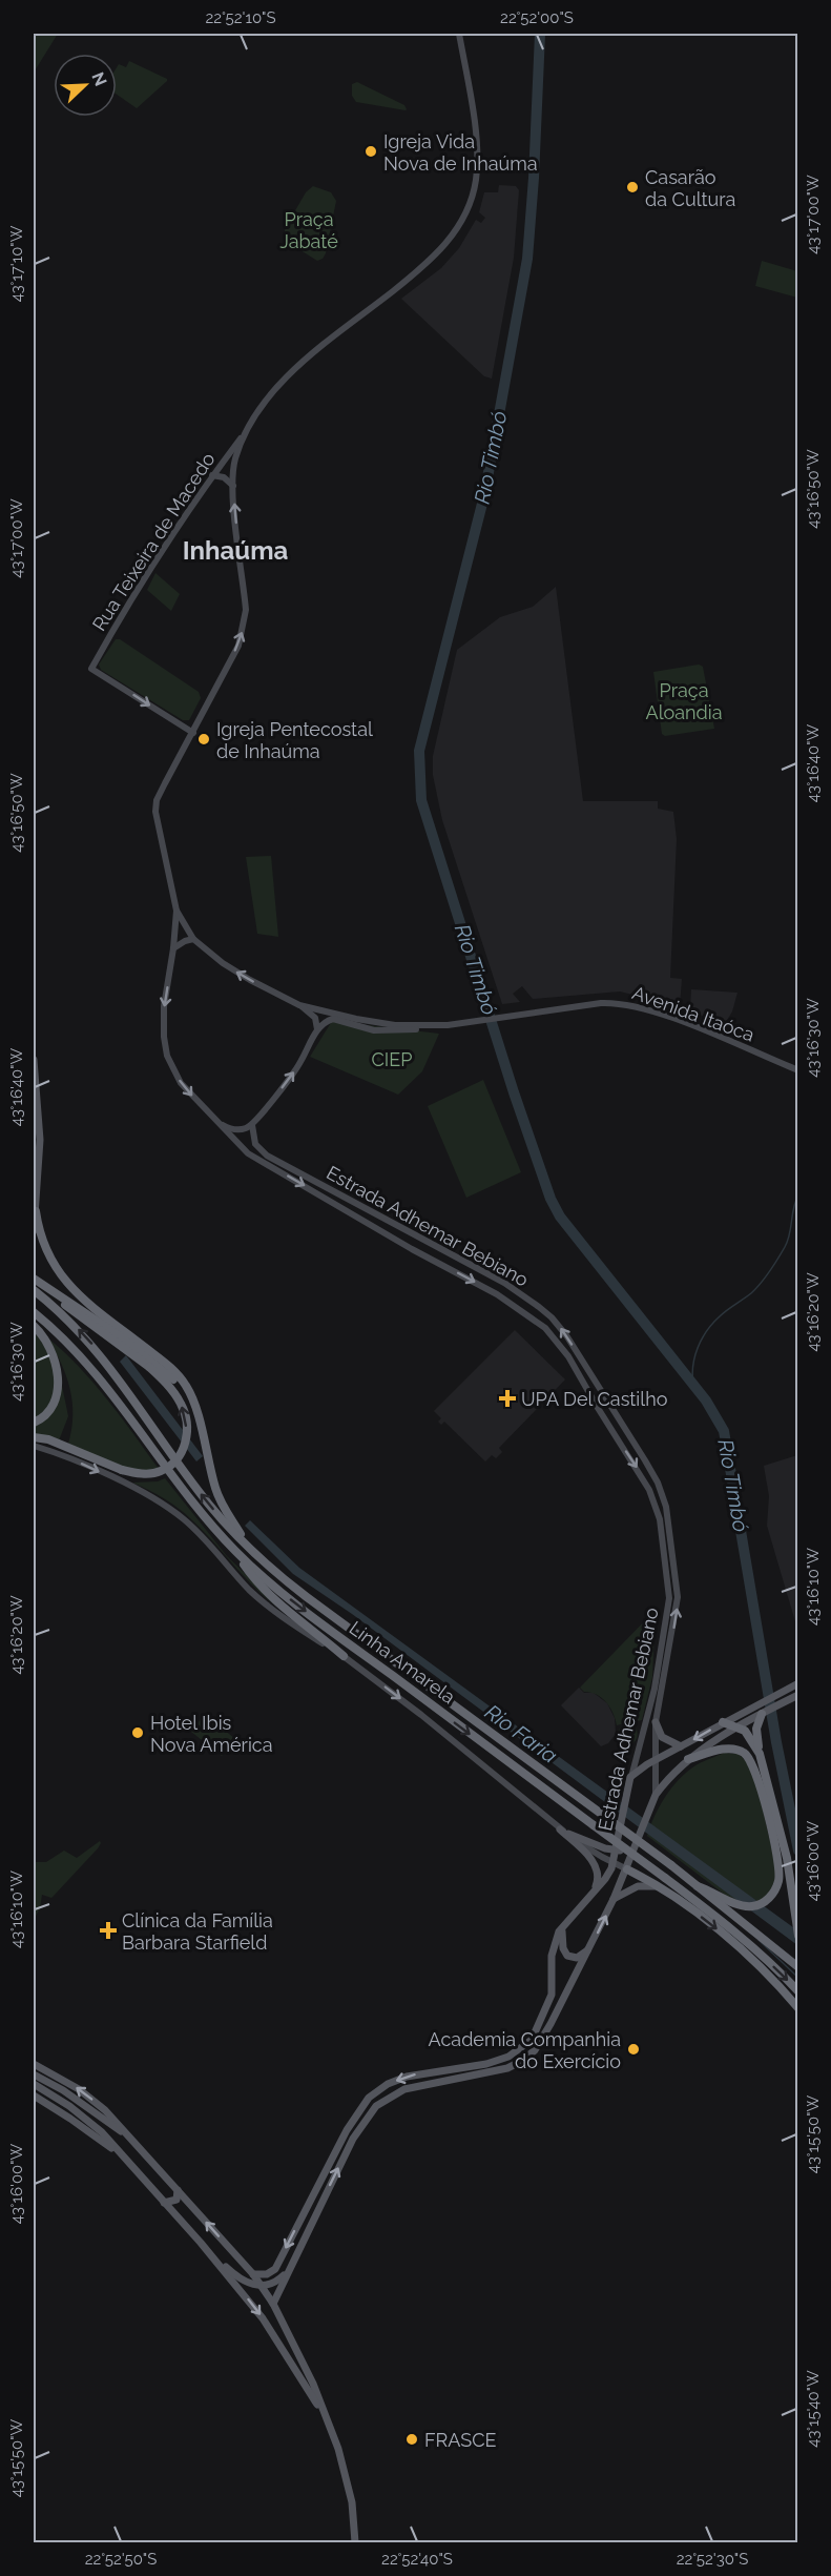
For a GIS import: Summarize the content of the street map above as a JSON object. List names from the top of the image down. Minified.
{"streets":{"highway":["Linha Amarela"],"main road":["Rua Teixeira de Macedo","Avenida Itaóca","Estrada Adhemar Bebiano"]},"crossings":[["Rua Teixeira de Macedo","Estrada Adhemar Bebiano"],["Avenida Itaóca","Estrada Adhemar Bebiano"],["Estrada Adhemar Bebiano","Linha Amarela"]],"districts":["Inhaúma"],"water":["Rio Timbó","Rio Faria"],"parks":["Praça Jabaté","Praça Aloandia","CIEP"],"places":{"other":["Igreja Vida Nova de Inhaúma","Casarão da Cultura","Igreja Pentecostal de Inhaúma","Hotel Ibis Nova América","Academia Companhia do Exercício","FRASCE"],"health":["UPA Del Castilho","Clínica da Família Barbara Starfield"]},"north":"top right","coordinates":["22°52'10\"S","22°52'00\"S","43°17'00\"W","43°17'10\"W","43°16'50\"W","43°16'40\"W","43°16'30\"W","43°16'20\"W","43°16'10\"W","43°16'00\"W","43°15'50\"W","43°15'40\"W","22°52'50\"S","22°52'40\"S","22°52'30\"S"]}
